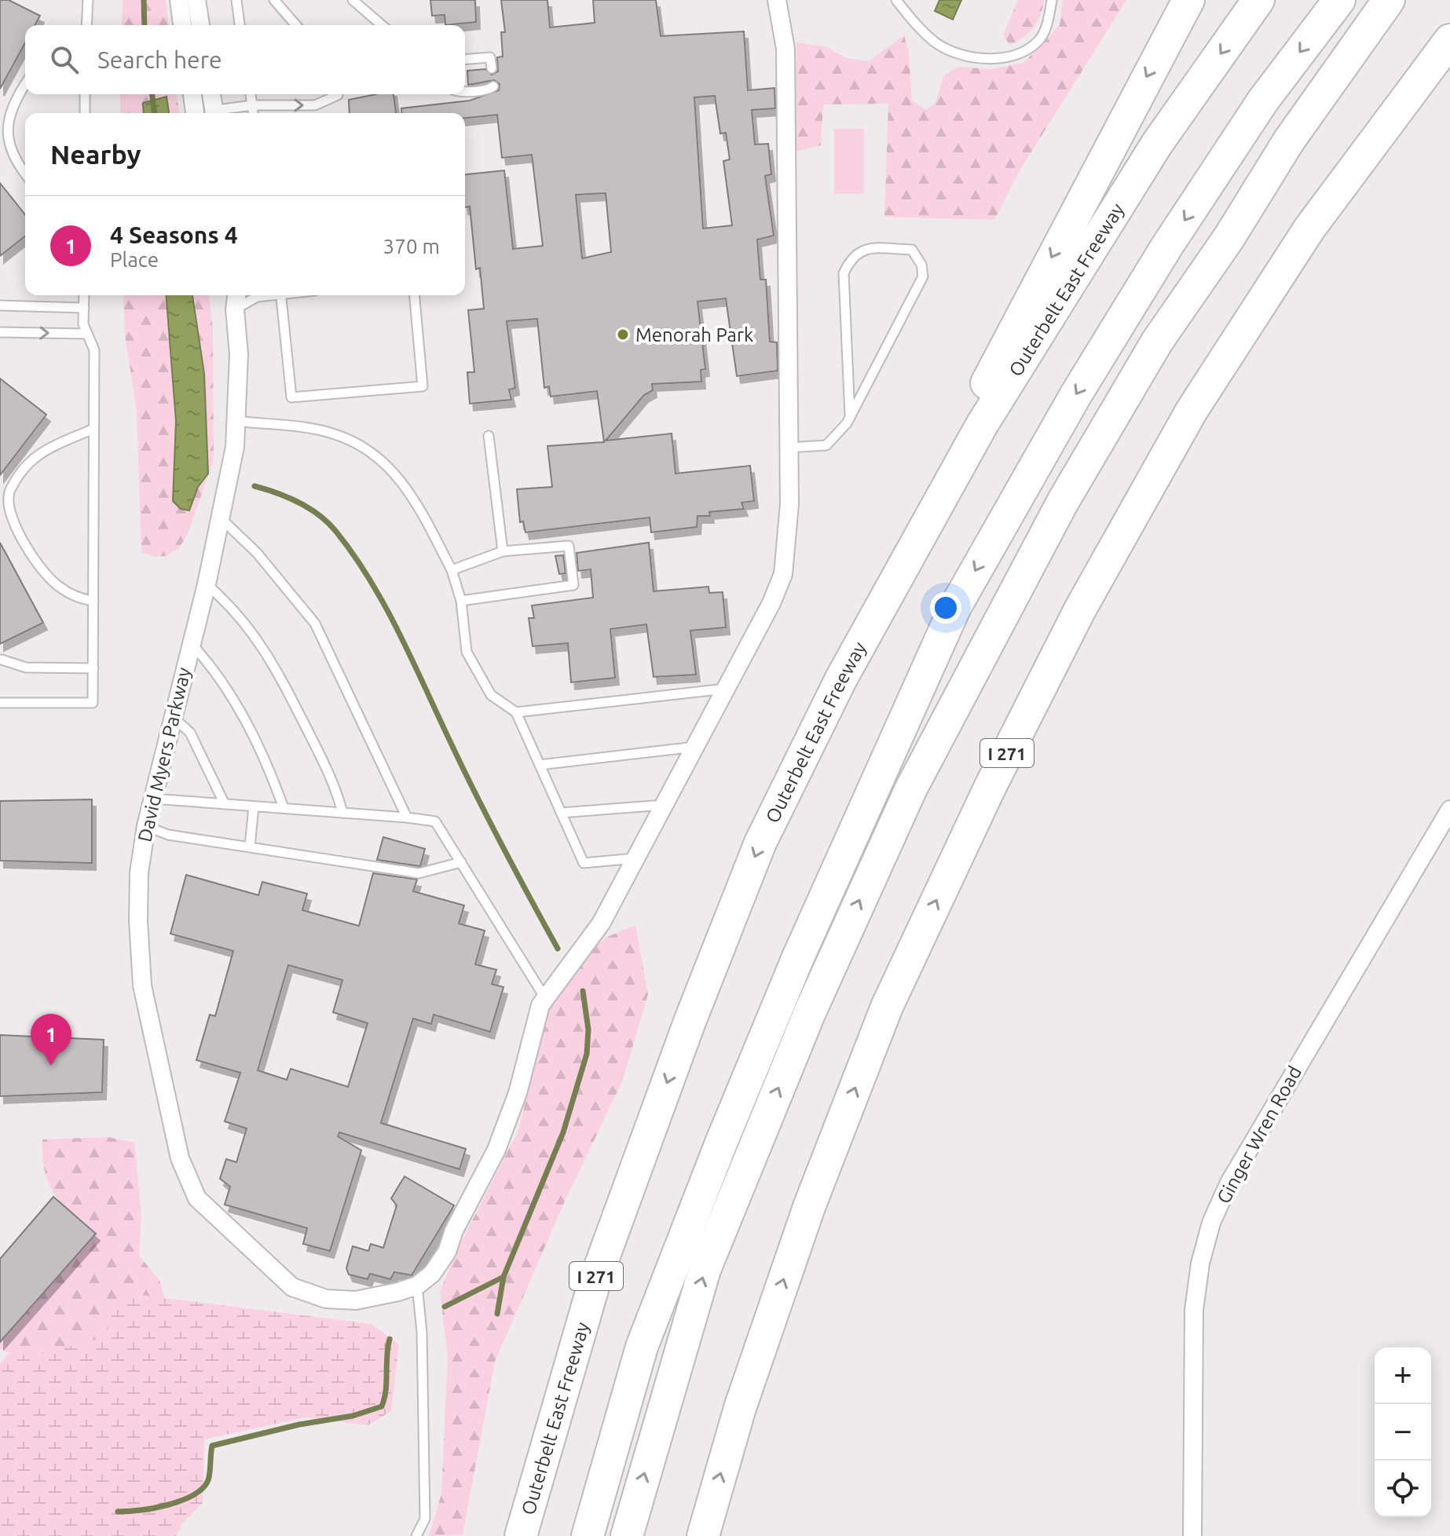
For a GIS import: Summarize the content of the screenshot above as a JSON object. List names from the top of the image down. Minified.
{"streets":{"highway":["Outerbelt East Freeway","I 271"],"street":["David Myers Parkway","Ginger Wren Road"]},"places":["Menorah Park"],"page":{"search":"Search here","heading":"Nearby","list":[{"mark":"1","name":"4 Seasons 4","note":"Place","value":"370 m"}],"pins":"1","map_buttons":["+","−"]}}
